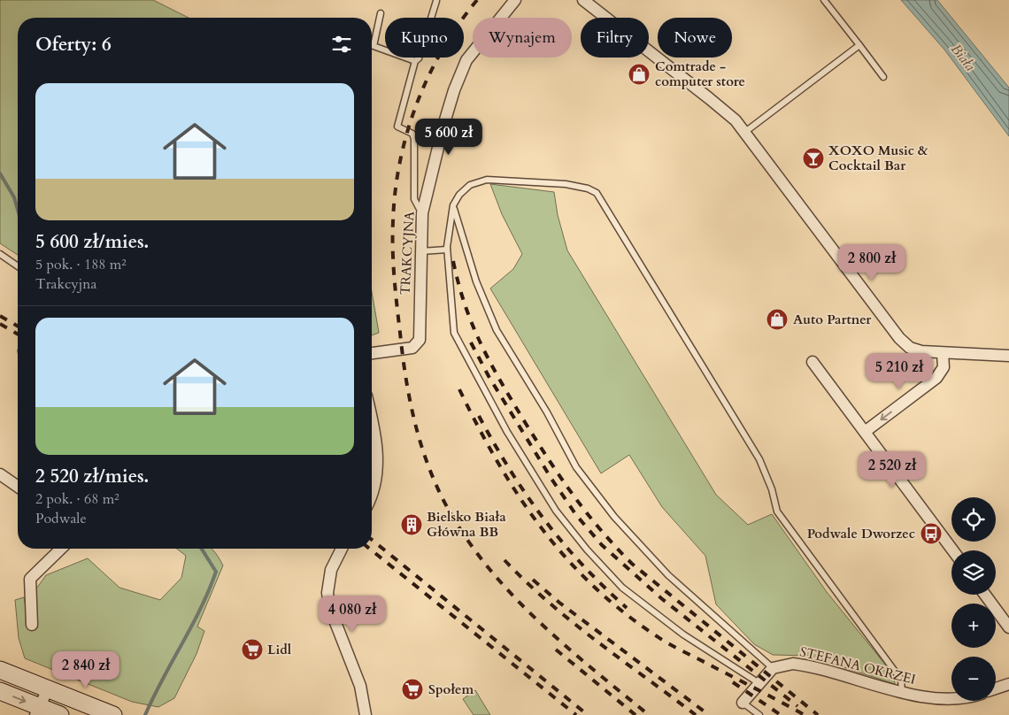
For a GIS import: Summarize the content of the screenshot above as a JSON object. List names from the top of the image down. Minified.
{"streets":{"street":["TRAKCYJNA","STEFANA OKRZEI"]},"water":["Biała"],"places":{"shop":["Comtrade - computer store","Auto Partner"],"bar":["XOXO Music & Cocktail Bar"],"building":["Bielsko Biała Główna BB"],"bus stop":["Podwale Dworzec"],"supermarket":["Lidl","Społem"]},"page":{"chip":["Kupno","Wynajem","Filtry","Nowe"],"heading":"Oferty: 6","list":[{"name":"5 600 zł/mies.","note":"5 pok. · 188 m² · Trakcyjna"},{"name":"2 520 zł/mies.","note":"2 pok. · 68 m² · Podwale"}],"price":["5 600 zł","2 800 zł","5 210 zł","2 520 zł","4 080 zł","2 840 zł"],"map_buttons":["+","−"]}}
